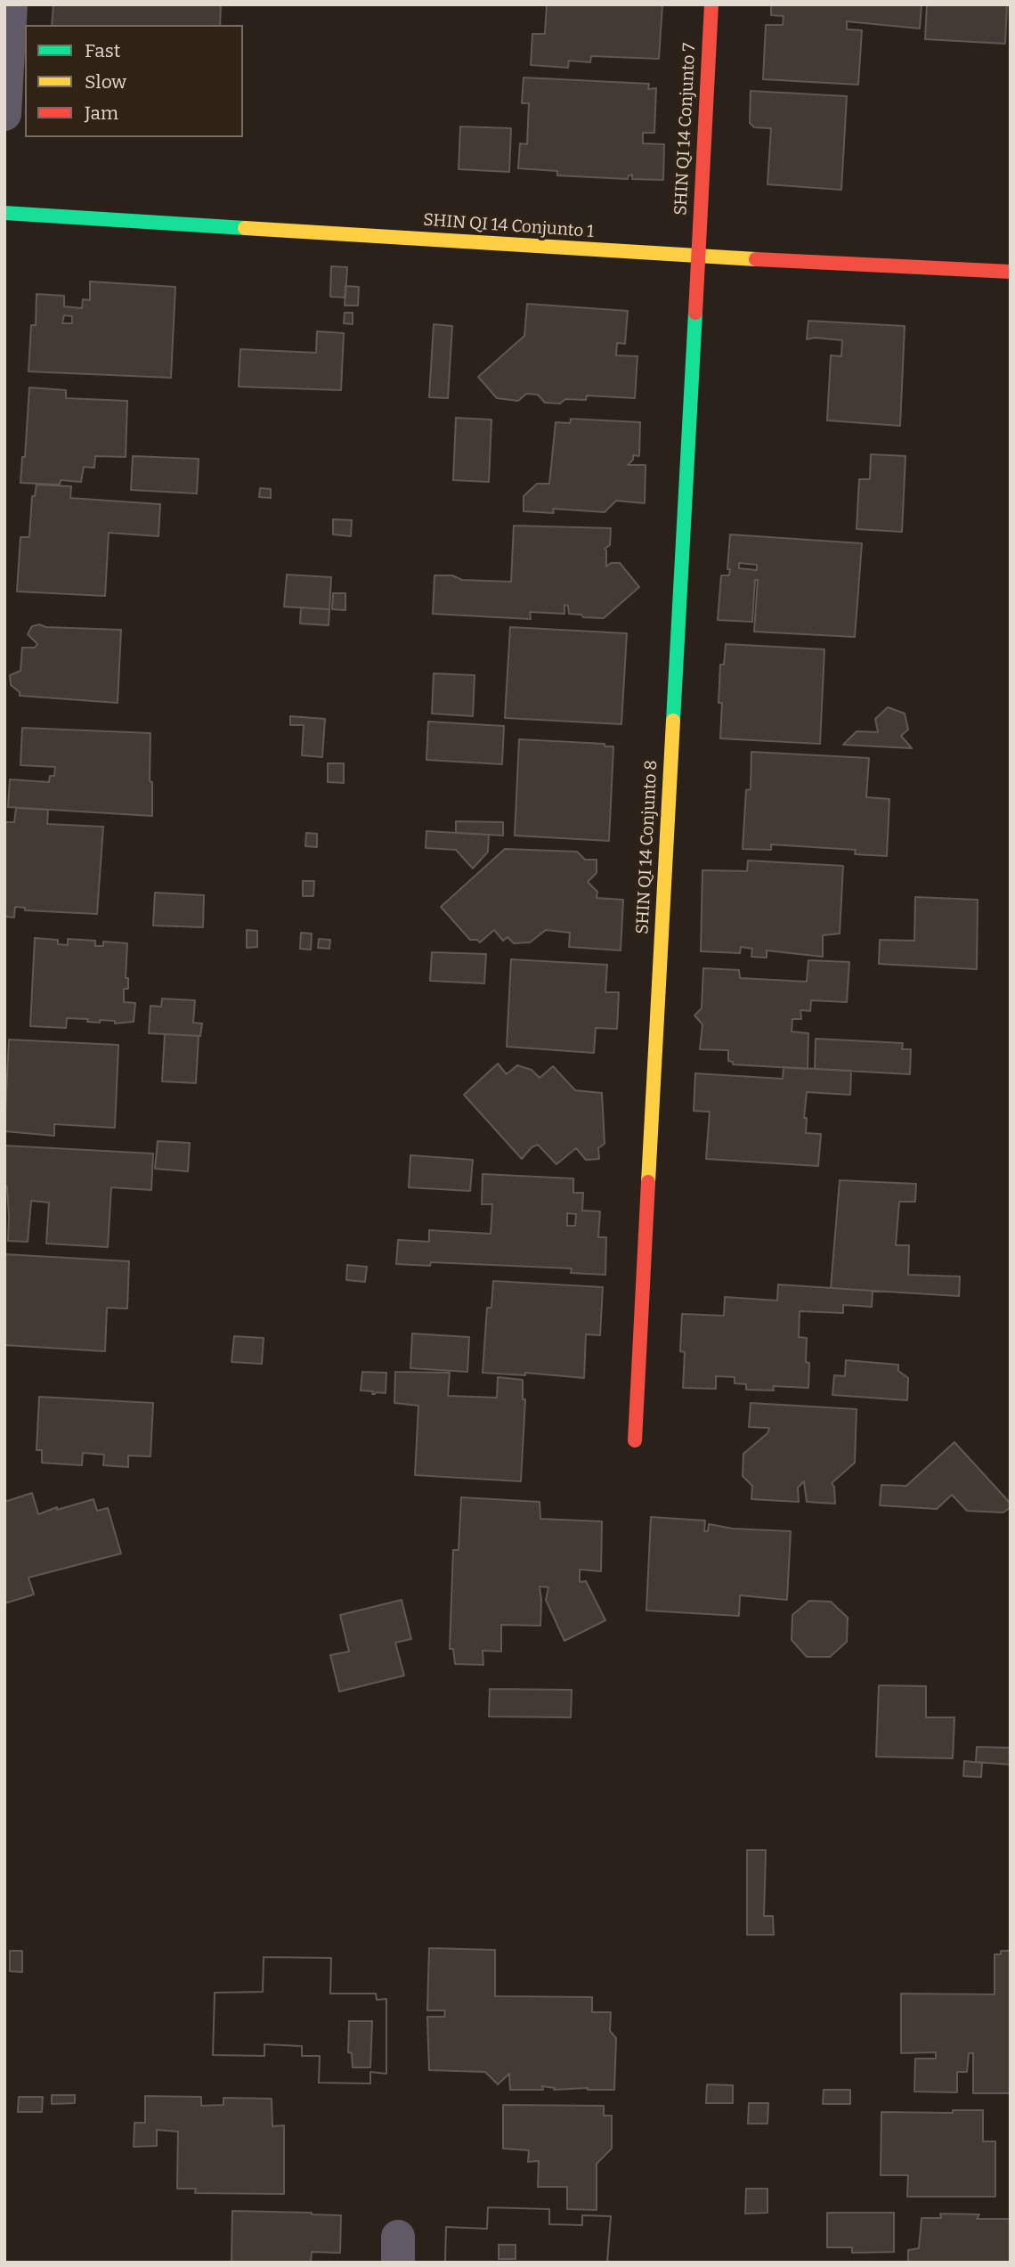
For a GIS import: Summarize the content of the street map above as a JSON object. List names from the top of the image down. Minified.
{"streets":{"street":["SHIN QI 14 Conjunto 7","SHIN QI 14 Conjunto 1","SHIN QI 14 Conjunto 8"]},"crossings":[["SHIN QI 14 Conjunto 7","SHIN QI 14 Conjunto 1"],["SHIN QI 14 Conjunto 7","SHIN QI 14 Conjunto 8"],["SHIN QI 14 Conjunto 1","SHIN QI 14 Conjunto 8"]],"legend":["Fast","Slow","Jam"]}
